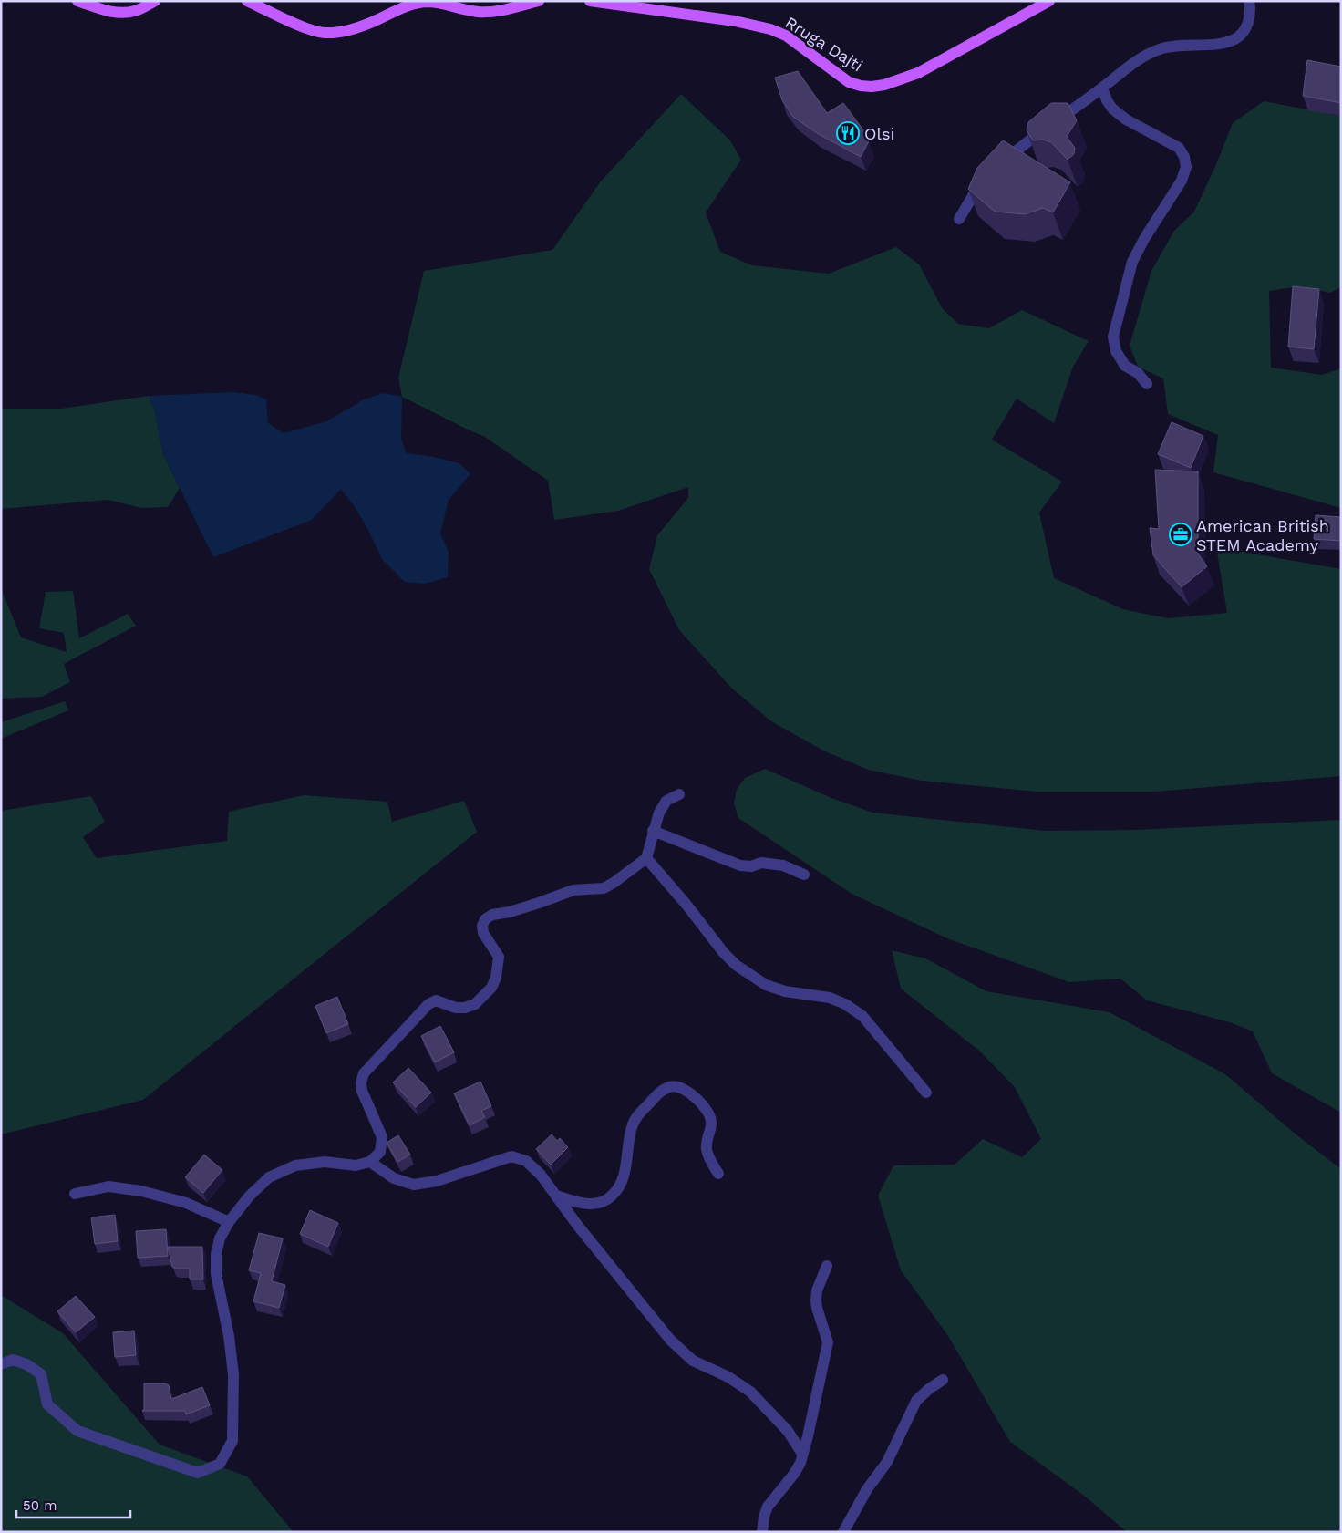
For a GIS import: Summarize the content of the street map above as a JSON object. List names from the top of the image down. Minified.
{"streets":{"main road":["Rruga Dajti"]},"places":{"restaurant":["Olsi"],"office":["American British STEM Academy"]},"scale_bar":"50 m"}
